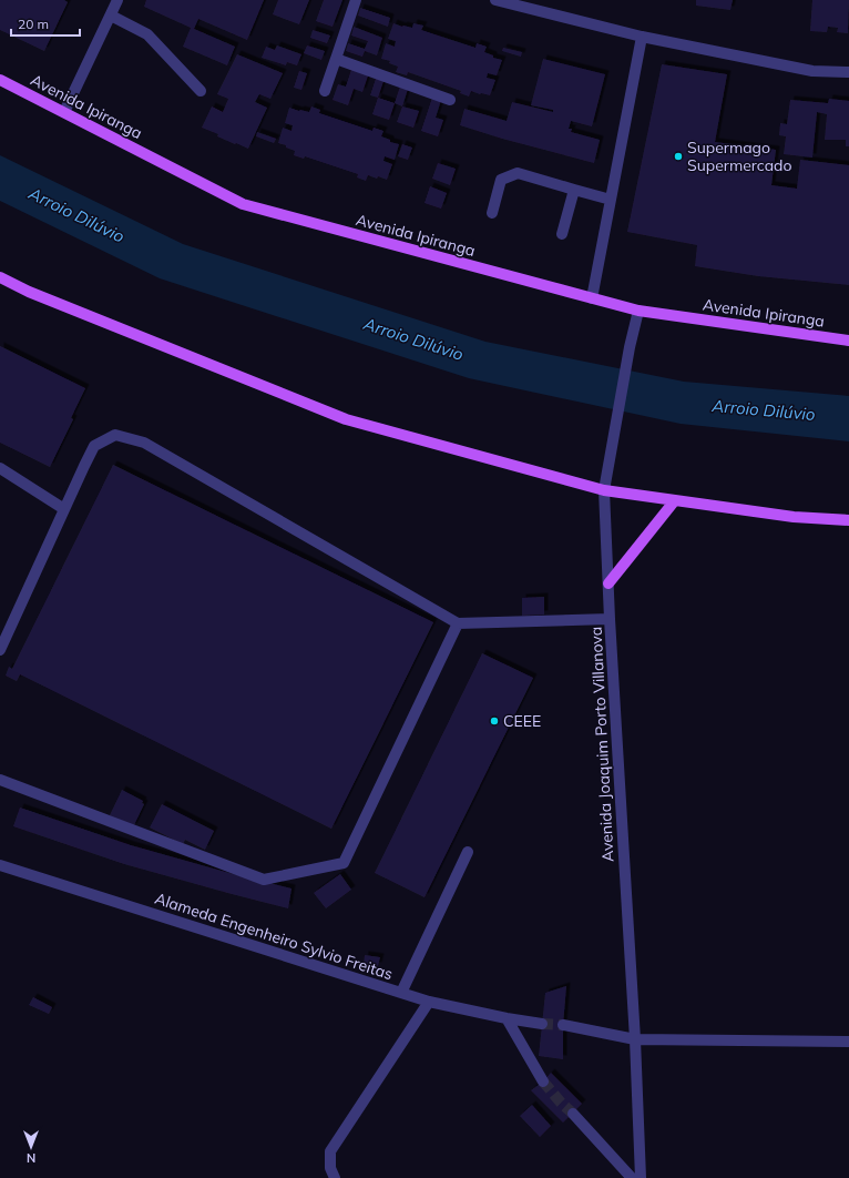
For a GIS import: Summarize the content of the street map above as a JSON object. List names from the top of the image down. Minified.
{"streets":{"main road":["Avenida Ipiranga"],"street":["Avenida Joaquim Porto Villanova","Alameda Engenheiro Sylvio Freitas"]},"crossings":[["Avenida Ipiranga","Avenida Joaquim Porto Villanova"]],"water":["Arroio Dilúvio"],"places":["Supermago Supermercado","CEEE"],"scale_bar":"20 m","north":"bottom"}
